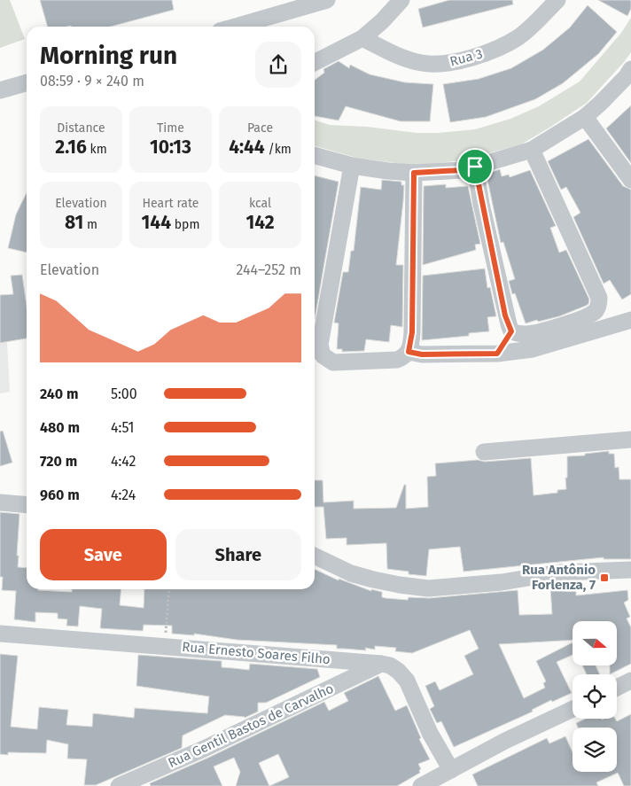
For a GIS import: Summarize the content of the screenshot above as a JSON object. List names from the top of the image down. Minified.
{"streets":{"street":["Rua 3","Rua Ernesto Soares Filho","Rua Gentil Bastos de Carvalho"]},"crossings":[["Rua Ernesto Soares Filho","Rua Gentil Bastos de Carvalho"]],"places":{"transit":["Rua Antônio Forlenza, 7"]},"north":"right","page":{"heading":["Morning run","08:59 · 9 × 240 m"],"stats":[["Distance","2.16 km"],["Time","10:13"],["Pace","4:44 /km"],["Elevation","81 m"],["Heart rate","144 bpm"],["kcal","142"]],"chart":["Elevation","244–252 m"],"list":[{"name":"240 m","note":"5:00"},{"name":"480 m","note":"4:51"},{"name":"720 m","note":"4:42"},{"name":"960 m","note":"4:24"}],"buttons":["Save","Share"]}}
